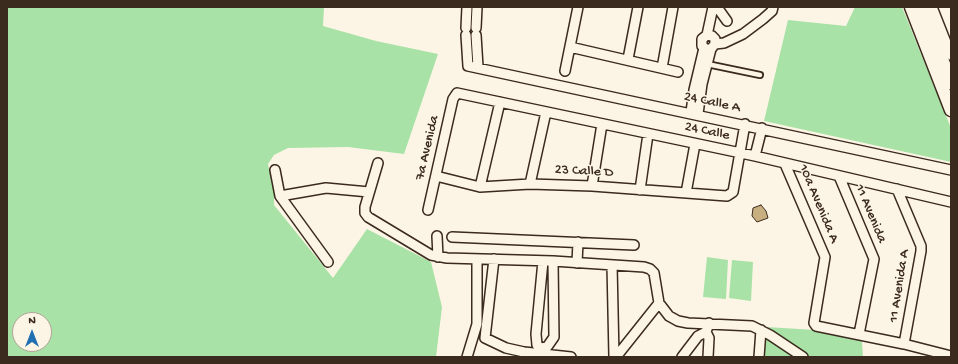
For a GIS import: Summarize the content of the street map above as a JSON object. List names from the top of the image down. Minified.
{"streets":{"street":["24 Calle A","24 Calle","7a Avenida","23 Calle D","10a Avenida A","11 Avenida","11 Avenida A"]},"crossings":[["24 Calle","7a Avenida"],["24 Calle","23 Calle D"],["24 Calle","10a Avenida A"],["24 Calle","11 Avenida"],["24 Calle","11 Avenida A"],["7a Avenida","23 Calle D"],["10a Avenida A","11 Avenida"]],"north":"top"}
